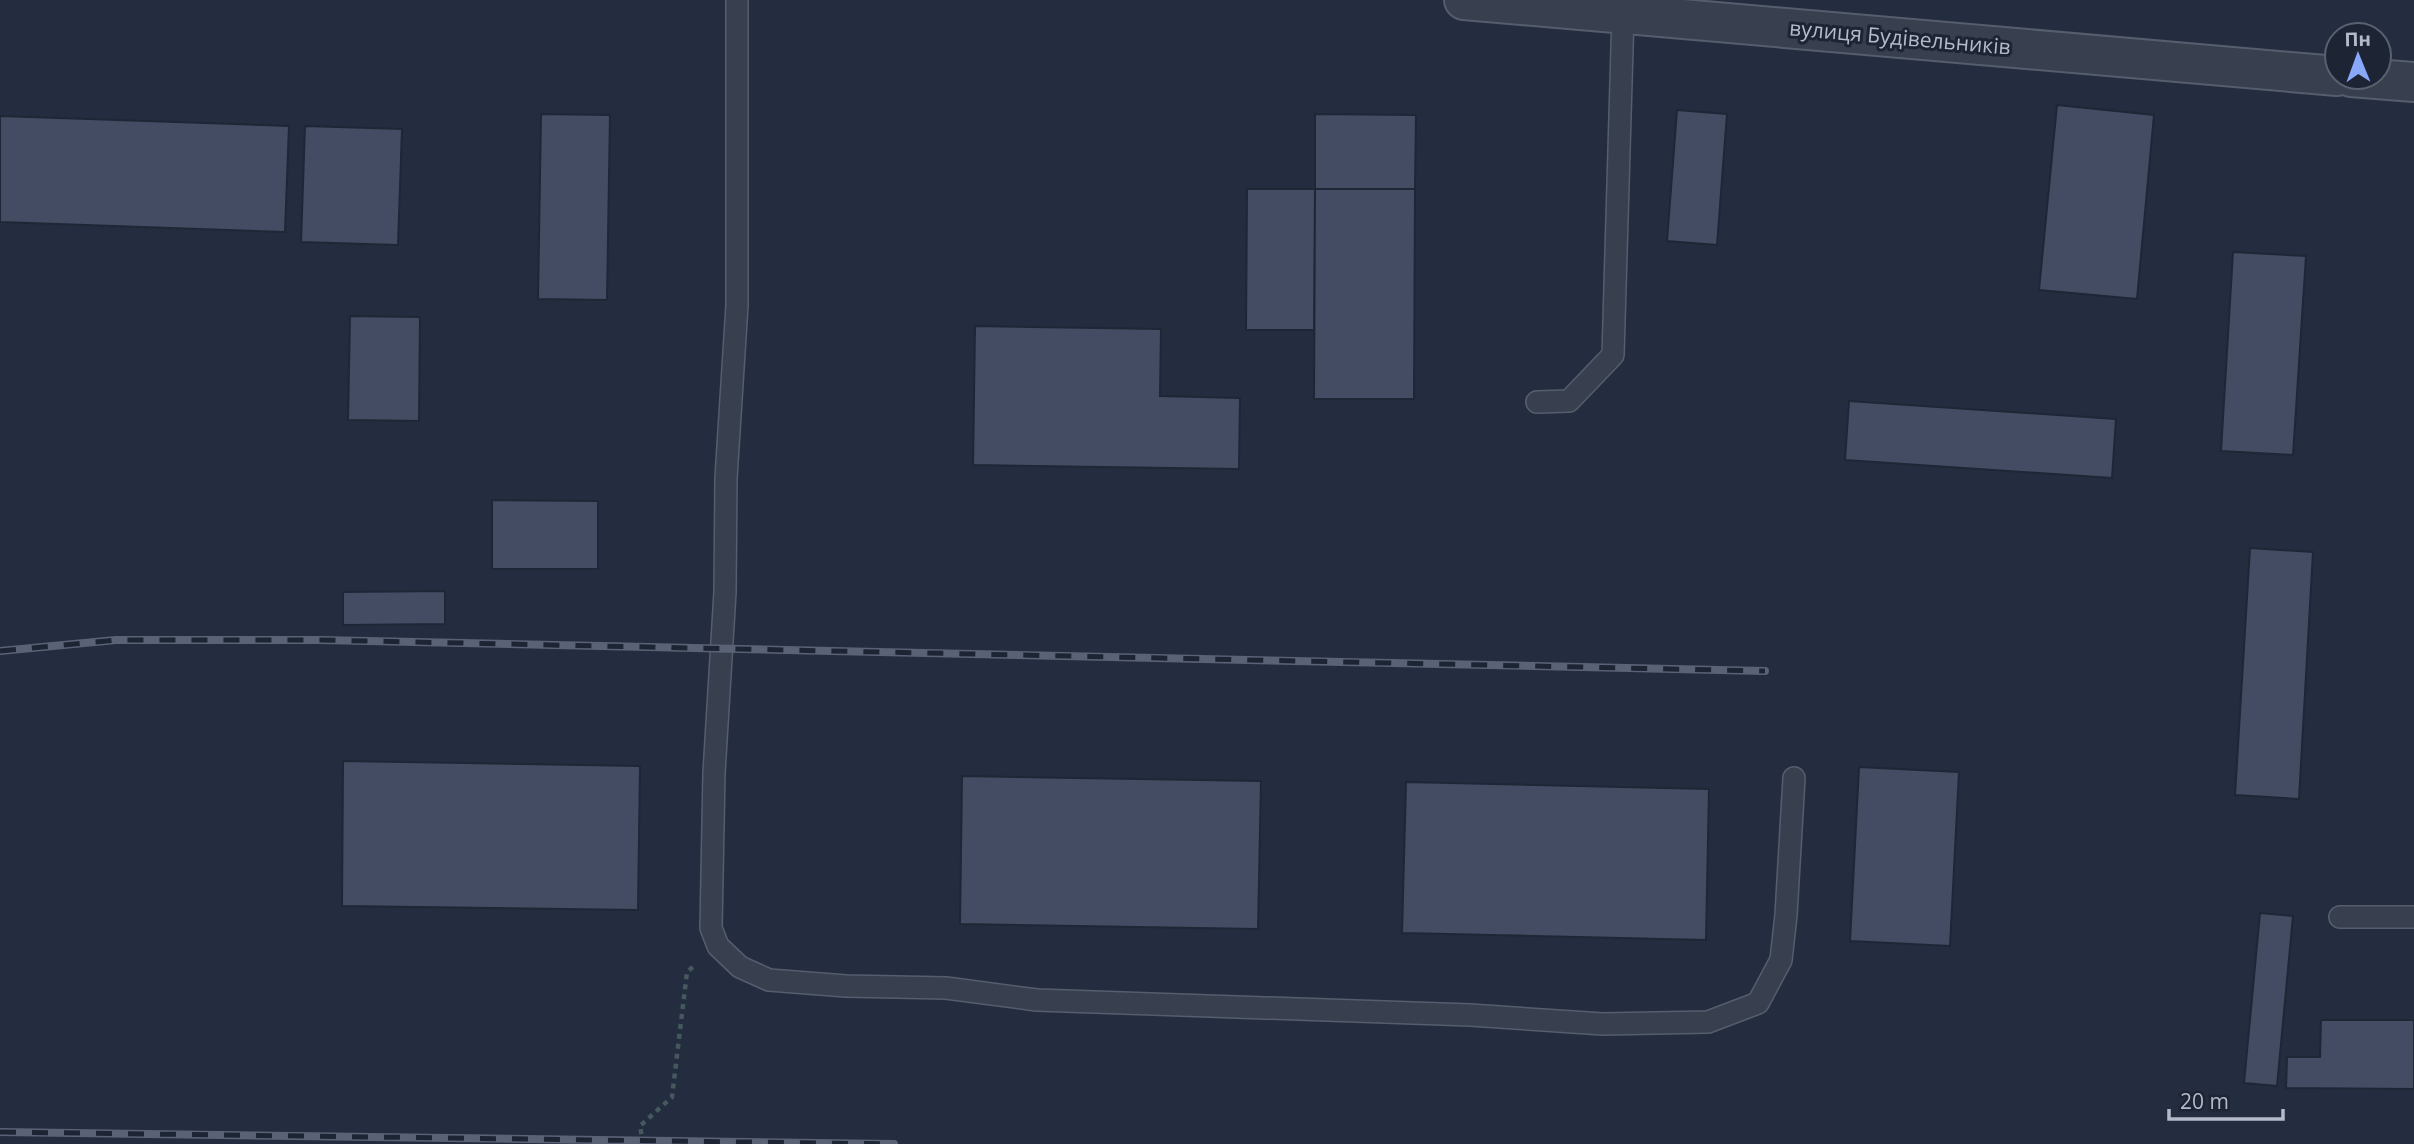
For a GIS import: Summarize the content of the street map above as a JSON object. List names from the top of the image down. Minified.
{"streets":{"street":["вулиця Будівельників"]},"scale_bar":"20 m","north":"top"}
